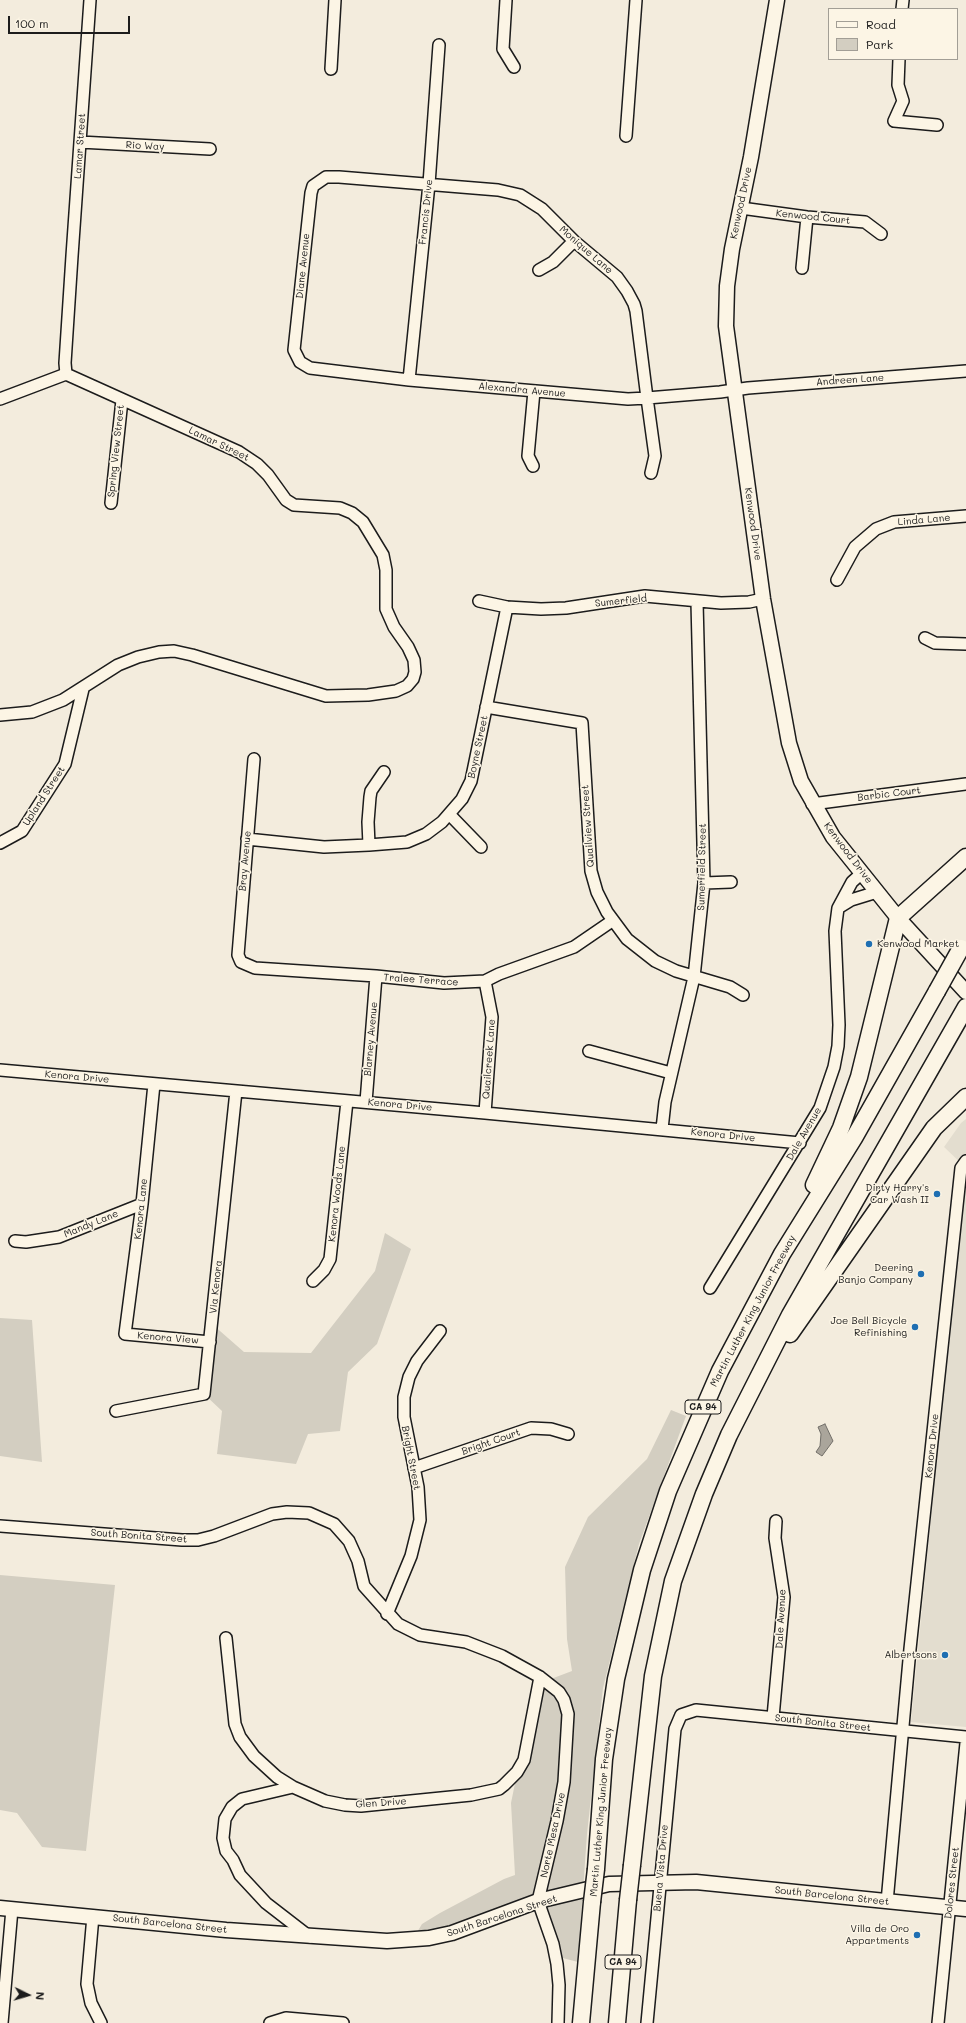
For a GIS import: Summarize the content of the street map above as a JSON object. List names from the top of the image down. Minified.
{"streets":{"highway":["Martin Luther King Junior Freeway","CA 94"],"main road":["Kenwood Drive","South Barcelona Street"],"street":["Lamar Street","Rio Way","Francis Drive","Kenwood Court","Monique Lane","Diane Avenue","Andreen Lane","Alexandra Avenue","Spring View Street","Linda Lane","Sumerfield","Boyne Street","Barbic Court","Upland Street","Quailview Street","Bray Avenue","Sumerfield Street","Tralee Terrace","Blarney Avenue","Quailcreek Lane","Kenora Drive","Dale Avenue","Kenora Woods Lane","Kenora Lane","Mandy Lane","Via Kenora","Kenora View","Bright Court","Bright Street","South Bonita Street","Glen Drive","Norte Mesa Drive","Buena Vista Drive","Dolores Street"]},"crossings":[["Lamar Street","Rio Way"],["Lamar Street","Spring View Street"],["Lamar Street","Upland Street"],["Kenwood Drive","Kenwood Court"],["Kenwood Drive","Andreen Lane"],["Kenwood Drive","Alexandra Avenue"],["Kenwood Drive","Sumerfield"],["Kenwood Drive","Barbic Court"],["Kenwood Drive","Dale Avenue"],["Francis Drive","Monique Lane"],["Francis Drive","Alexandra Avenue"],["Monique Lane","Diane Avenue"],["Monique Lane","Alexandra Avenue"],["Diane Avenue","Alexandra Avenue"],["Andreen Lane","Alexandra Avenue"],["Sumerfield","Boyne Street"],["Sumerfield","Sumerfield Street"],["Boyne Street","Quailview Street"],["Boyne Street","Bray Avenue"],["Quailview Street","Sumerfield Street"],["Quailview Street","Tralee Terrace"],["Bray Avenue","Tralee Terrace"],["Sumerfield Street","Kenora Drive"],["Tralee Terrace","Blarney Avenue"],["Tralee Terrace","Quailcreek Lane"],["Blarney Avenue","Kenora Drive"],["Quailcreek Lane","Kenora Drive"],["Kenora Drive","Dale Avenue"],["Kenora Drive","Kenora Woods Lane"],["Kenora Drive","Kenora Lane"],["Kenora Drive","Via Kenora"],["Kenora Drive","South Bonita Street"],["Kenora Drive","South Barcelona Street"],["Dale Avenue","South Bonita Street"],["Kenora Lane","Mandy Lane"],["Kenora Lane","Kenora View"],["Via Kenora","Kenora View"],["Bright Court","Bright Street"],["Bright Street","South Bonita Street"],["South Bonita Street","Glen Drive"],["South Bonita Street","Norte Mesa Drive"],["South Bonita Street","Buena Vista Drive"],["Glen Drive","Norte Mesa Drive"],["Norte Mesa Drive","South Barcelona Street"],["Buena Vista Drive","South Barcelona Street"],["Dolores Street","South Barcelona Street"]],"places":["Kenwood Market","Dirty Harry's Car Wash II","Deering Banjo Company","Joe Bell Bicycle Refinishing","Albertsons","Villa de Oro Appartments"],"legend":["Road","Park"],"scale_bar":"100 m","north":"right"}
